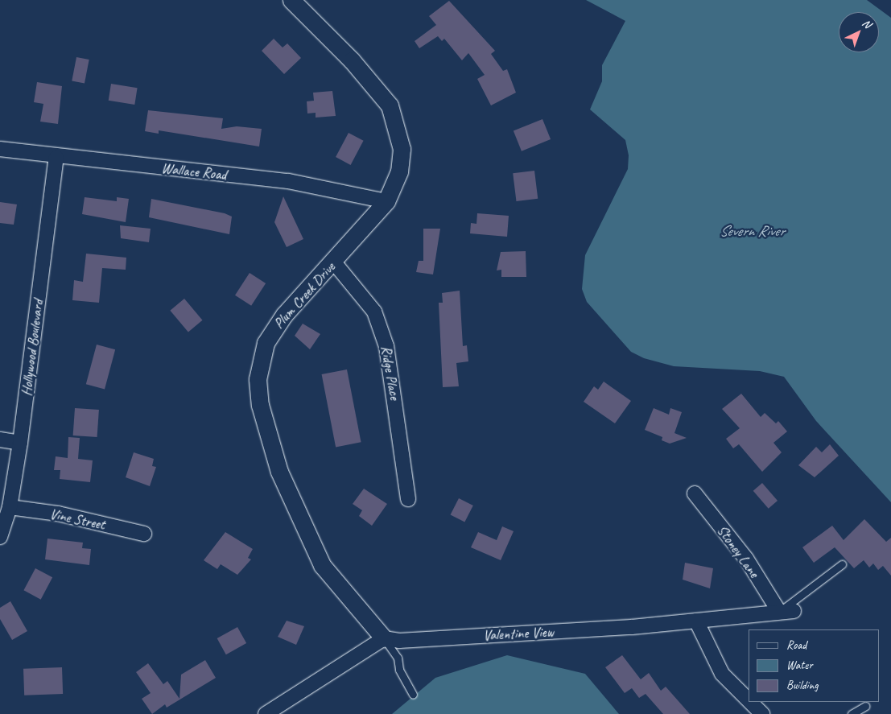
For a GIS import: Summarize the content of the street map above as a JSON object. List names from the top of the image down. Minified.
{"streets":{"street":["Wallace Road","Plum Creek Drive","Hollywood Boulevard","Ridge Place","Vine Street","Stoney Lane","Valentine View"]},"crossings":[["Wallace Road","Plum Creek Drive"],["Wallace Road","Hollywood Boulevard"],["Plum Creek Drive","Ridge Place"],["Plum Creek Drive","Valentine View"],["Hollywood Boulevard","Vine Street"],["Stoney Lane","Valentine View"]],"water":["Severn River"],"legend":["Road","Water","Building"],"north":"top right"}
